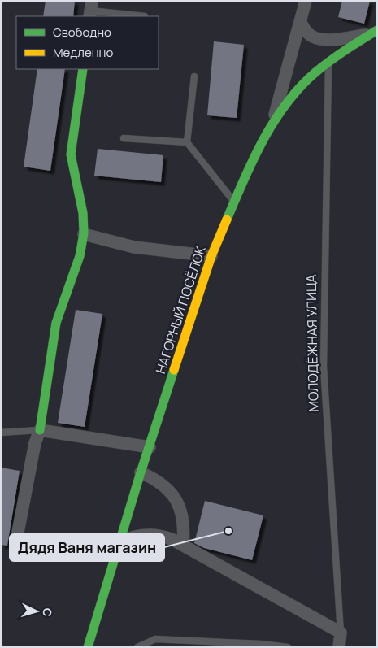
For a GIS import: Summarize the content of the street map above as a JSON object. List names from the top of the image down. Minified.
{"streets":{"street":["НАГОРНЫЙ ПОСЁЛОК","МОЛОДЁЖНАЯ УЛИЦА"]},"crossings":[["НАГОРНЫЙ ПОСЁЛОК","МОЛОДЁЖНАЯ УЛИЦА"]],"places":["Дядя Ваня магазин"],"legend":["Свободно","Медленно"],"north":"right"}
